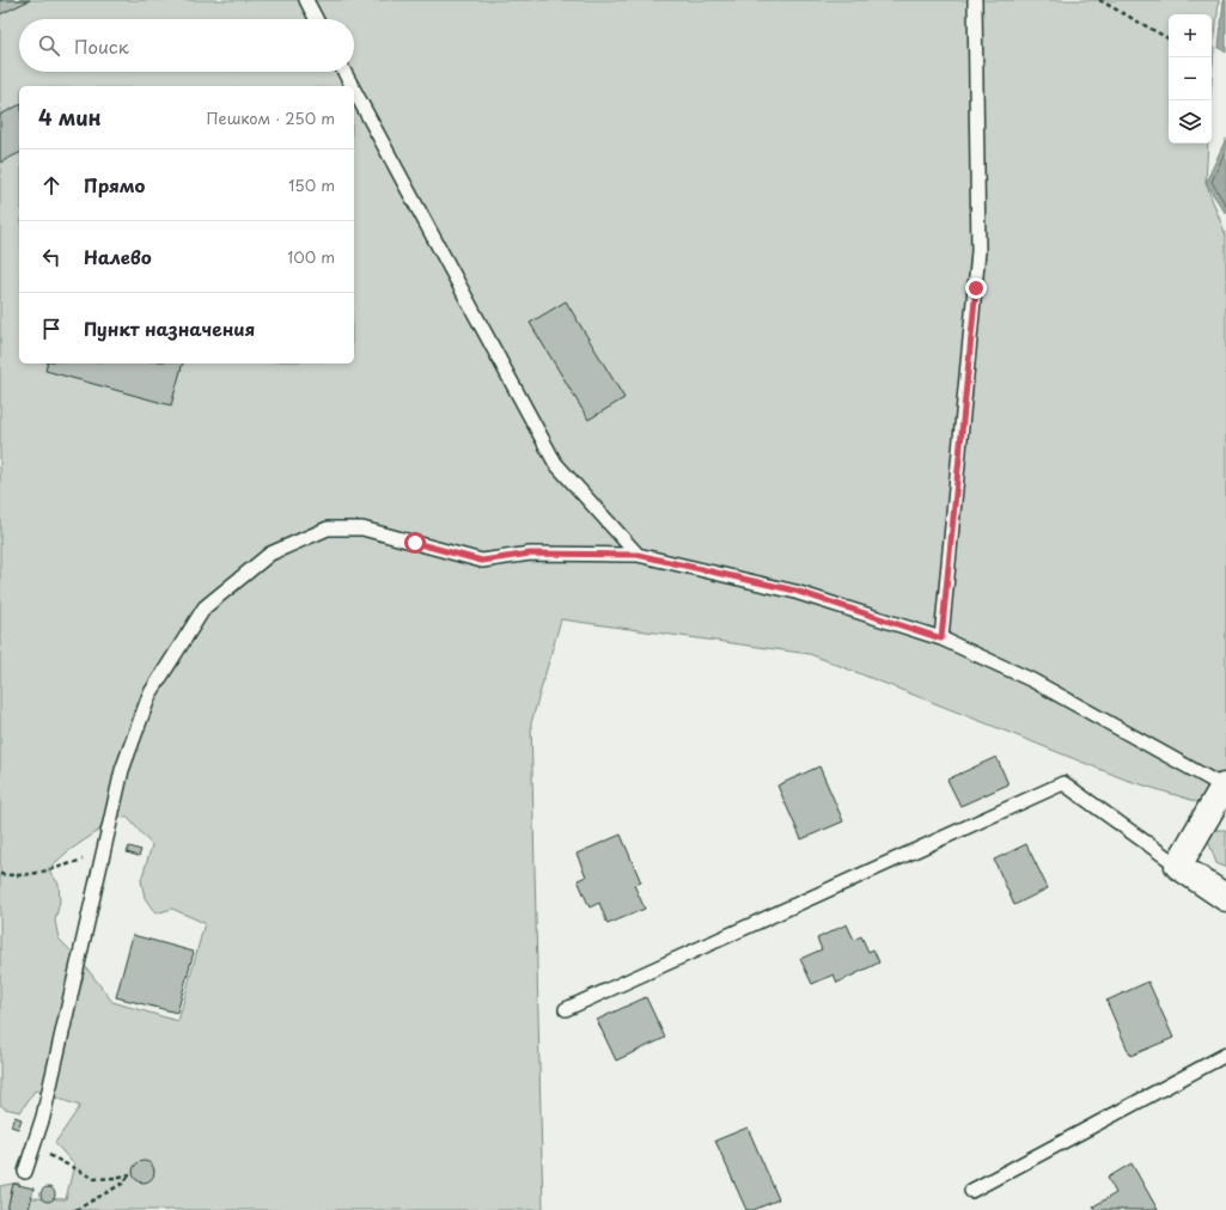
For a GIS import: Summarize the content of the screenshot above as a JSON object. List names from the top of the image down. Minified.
{"page":{"map_buttons":["+","−"],"search":"Поиск","heading":["4 мин","Пешком · 250 m"],"list":[["Прямо","150 m"],["Налево","100 m"],"Пункт назначения"]}}
